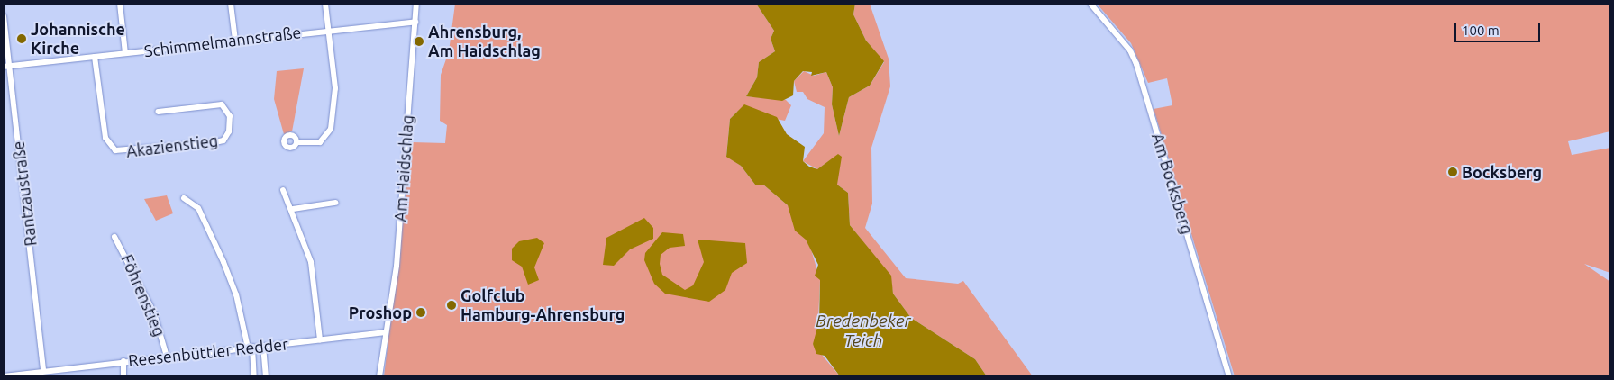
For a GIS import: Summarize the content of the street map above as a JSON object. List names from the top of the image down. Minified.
{"streets":{"street":["Schimmelmannstraße","Akazienstieg","Am Haidschlag","Am Bocksberg","Rantzaustraße","Föhrenstieg","Reesenbüttler Redder"]},"crossings":[["Schimmelmannstraße","Akazienstieg"],["Schimmelmannstraße","Am Haidschlag"],["Schimmelmannstraße","Rantzaustraße"],["Am Haidschlag","Reesenbüttler Redder"],["Rantzaustraße","Reesenbüttler Redder"],["Föhrenstieg","Reesenbüttler Redder"]],"water":["Bredenbeker Teich"],"places":["Johannische Kirche","Ahrensburg, Am Haidschlag","Bocksberg","Golfclub Hamburg-Ahrensburg","Proshop"],"scale_bar":"100 m"}
